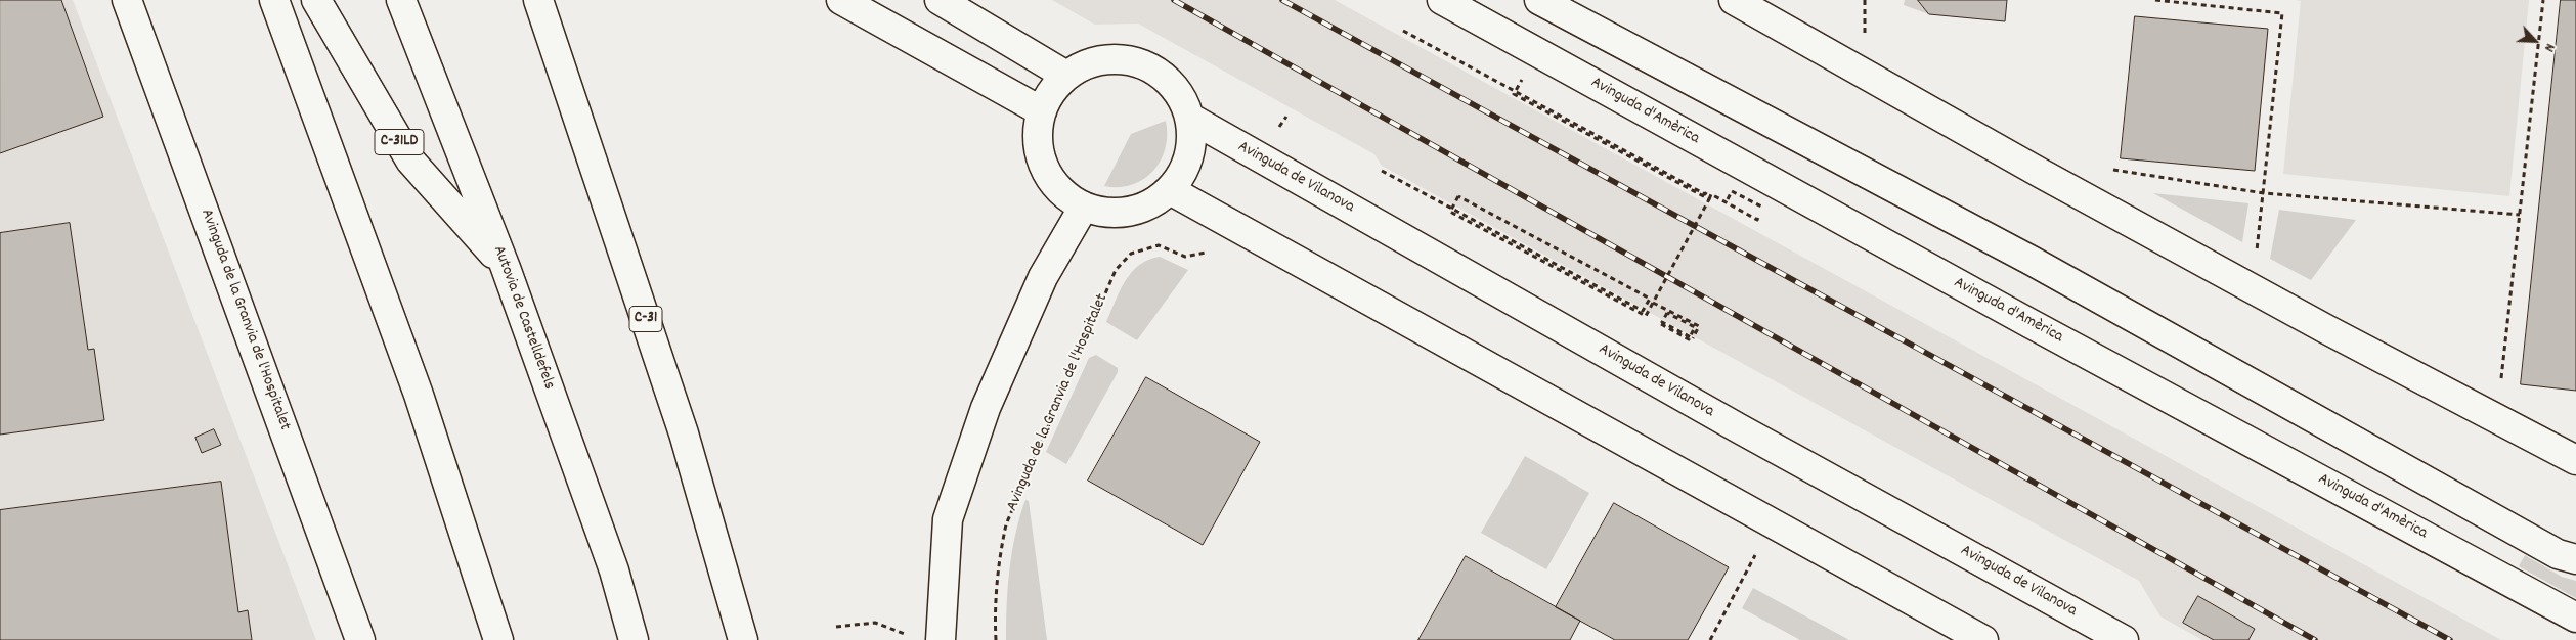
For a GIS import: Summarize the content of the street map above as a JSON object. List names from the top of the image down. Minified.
{"streets":{"main road":["Avinguda d'Amèrica","C-31LD","Avinguda de Vilanova","Autovia de Castelldefels","C-31","Avinguda de la Granvia de l'Hospitalet"]},"crossings":[["C-31LD","Autovia de Castelldefels"]],"north":"bottom right"}
